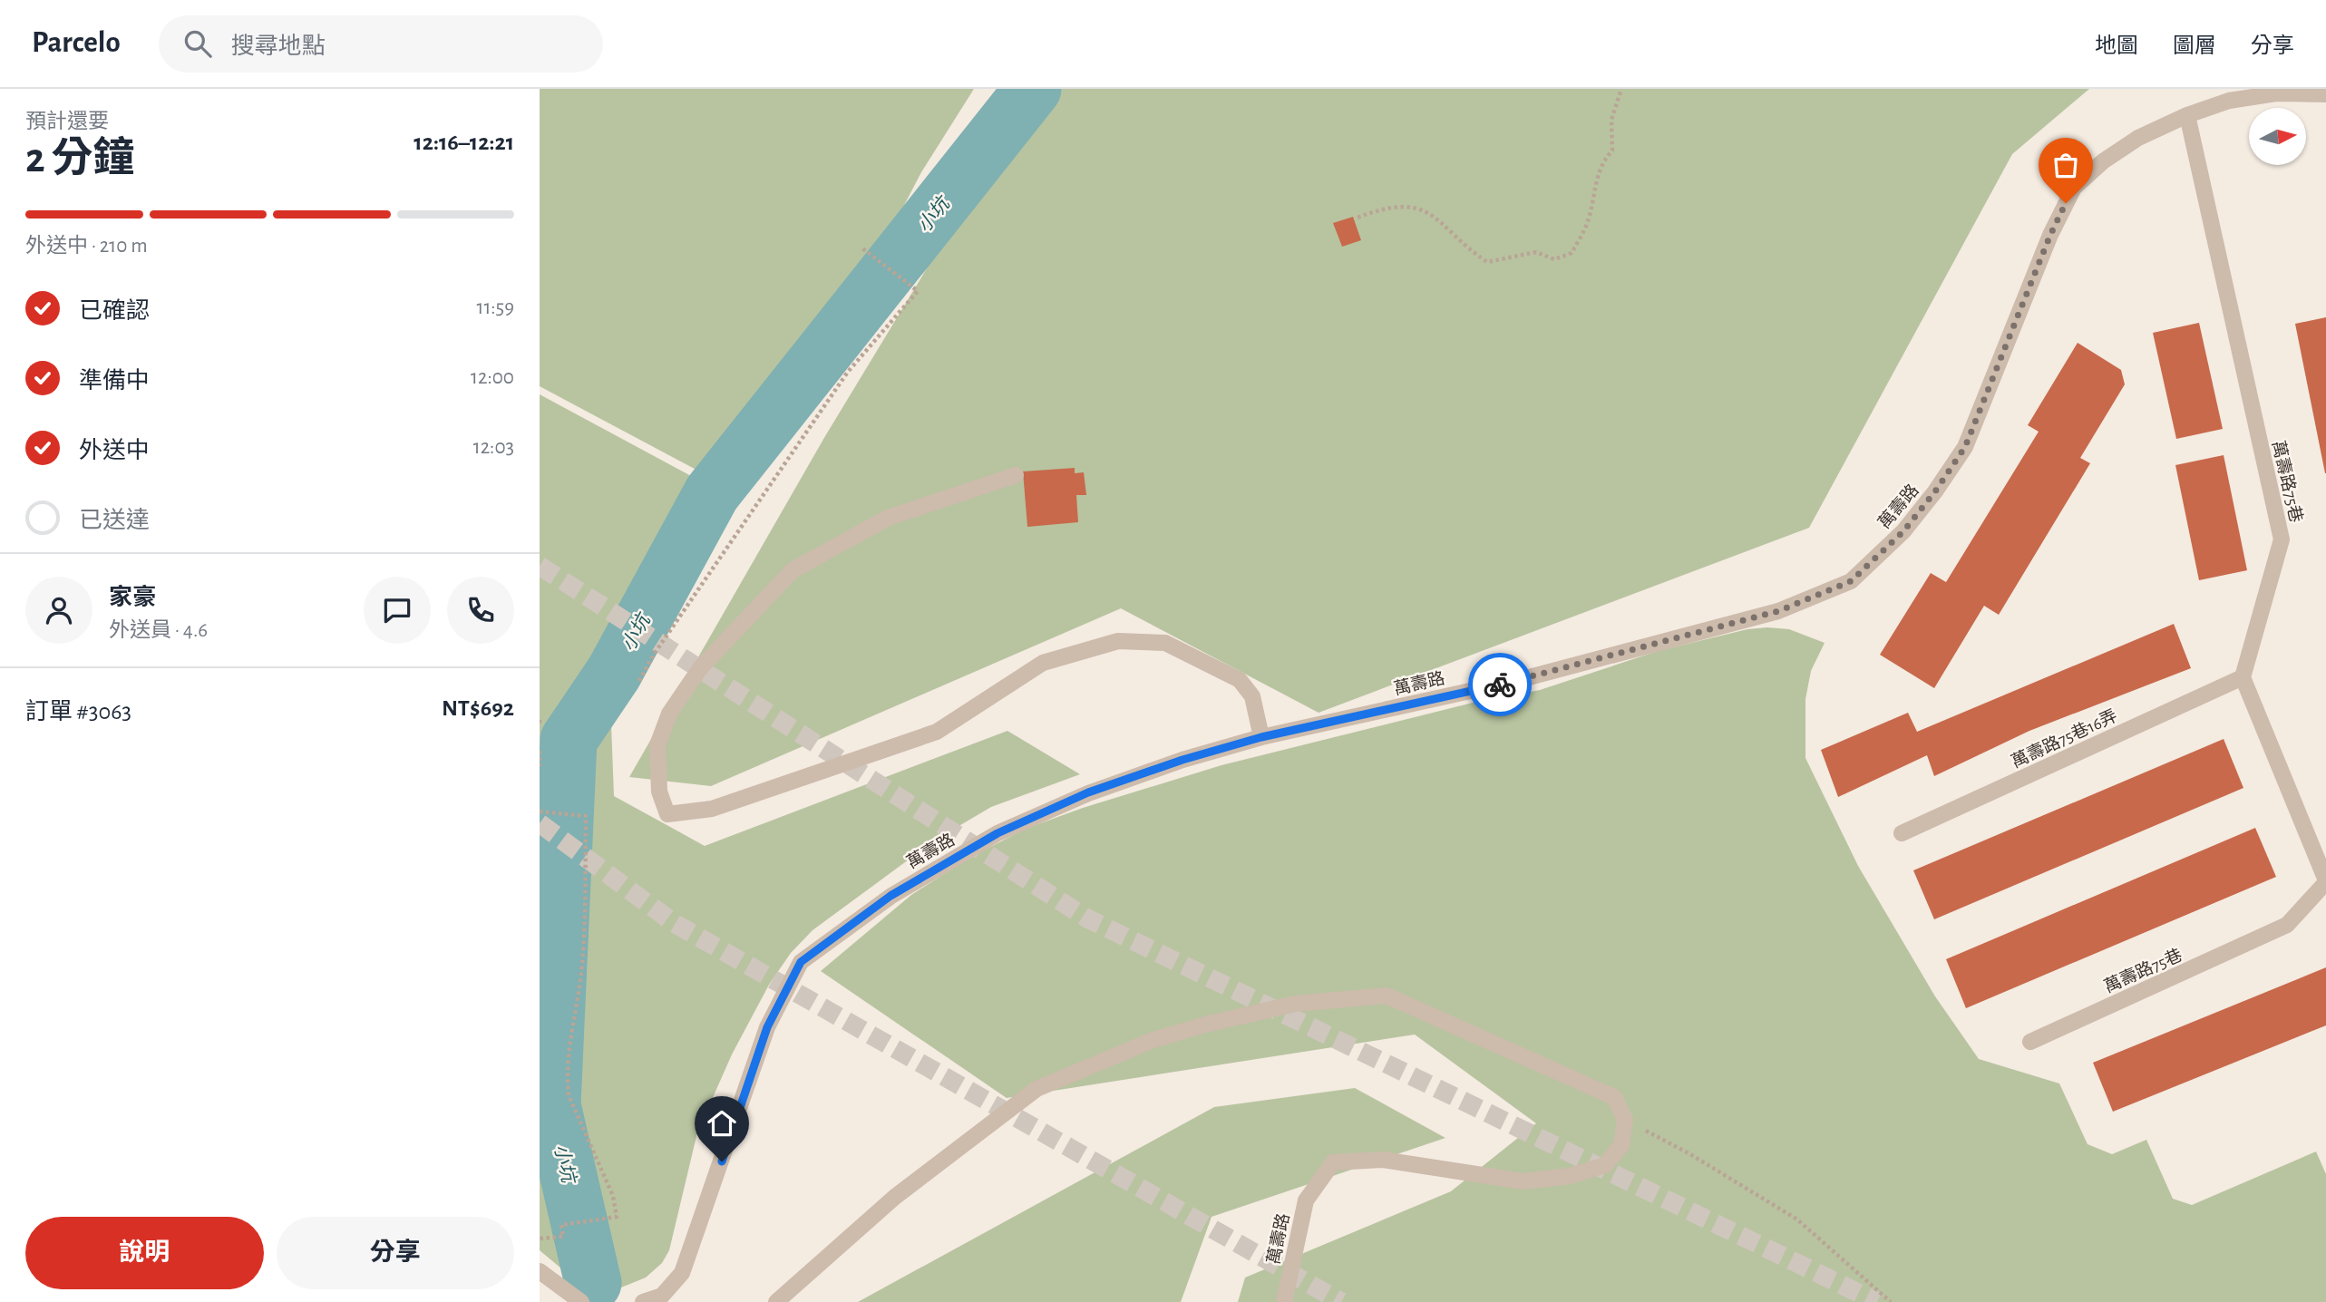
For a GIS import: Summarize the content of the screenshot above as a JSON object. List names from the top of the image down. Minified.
{"streets":{"street":["萬壽路75巷","萬壽路","萬壽路75巷16弄"]},"crossings":[["萬壽路75巷","萬壽路"],["萬壽路75巷","萬壽路75巷16弄"]],"water":["小坑"],"north":"right","page":{"header":"Parcelo","search":"搜尋地點","nav":["地圖","圖層","分享"],"heading":["2 分鐘","預計還要","12:16–12:21"],"panel":["家豪","外送員 · 4.6","訂單 #3063","NT$692"],"bar":"外送中 · 210 m","list":[["已確認","11:59"],["準備中","12:00"],["外送中","12:03"],"已送達"],"buttons":["說明","分享"]}}
